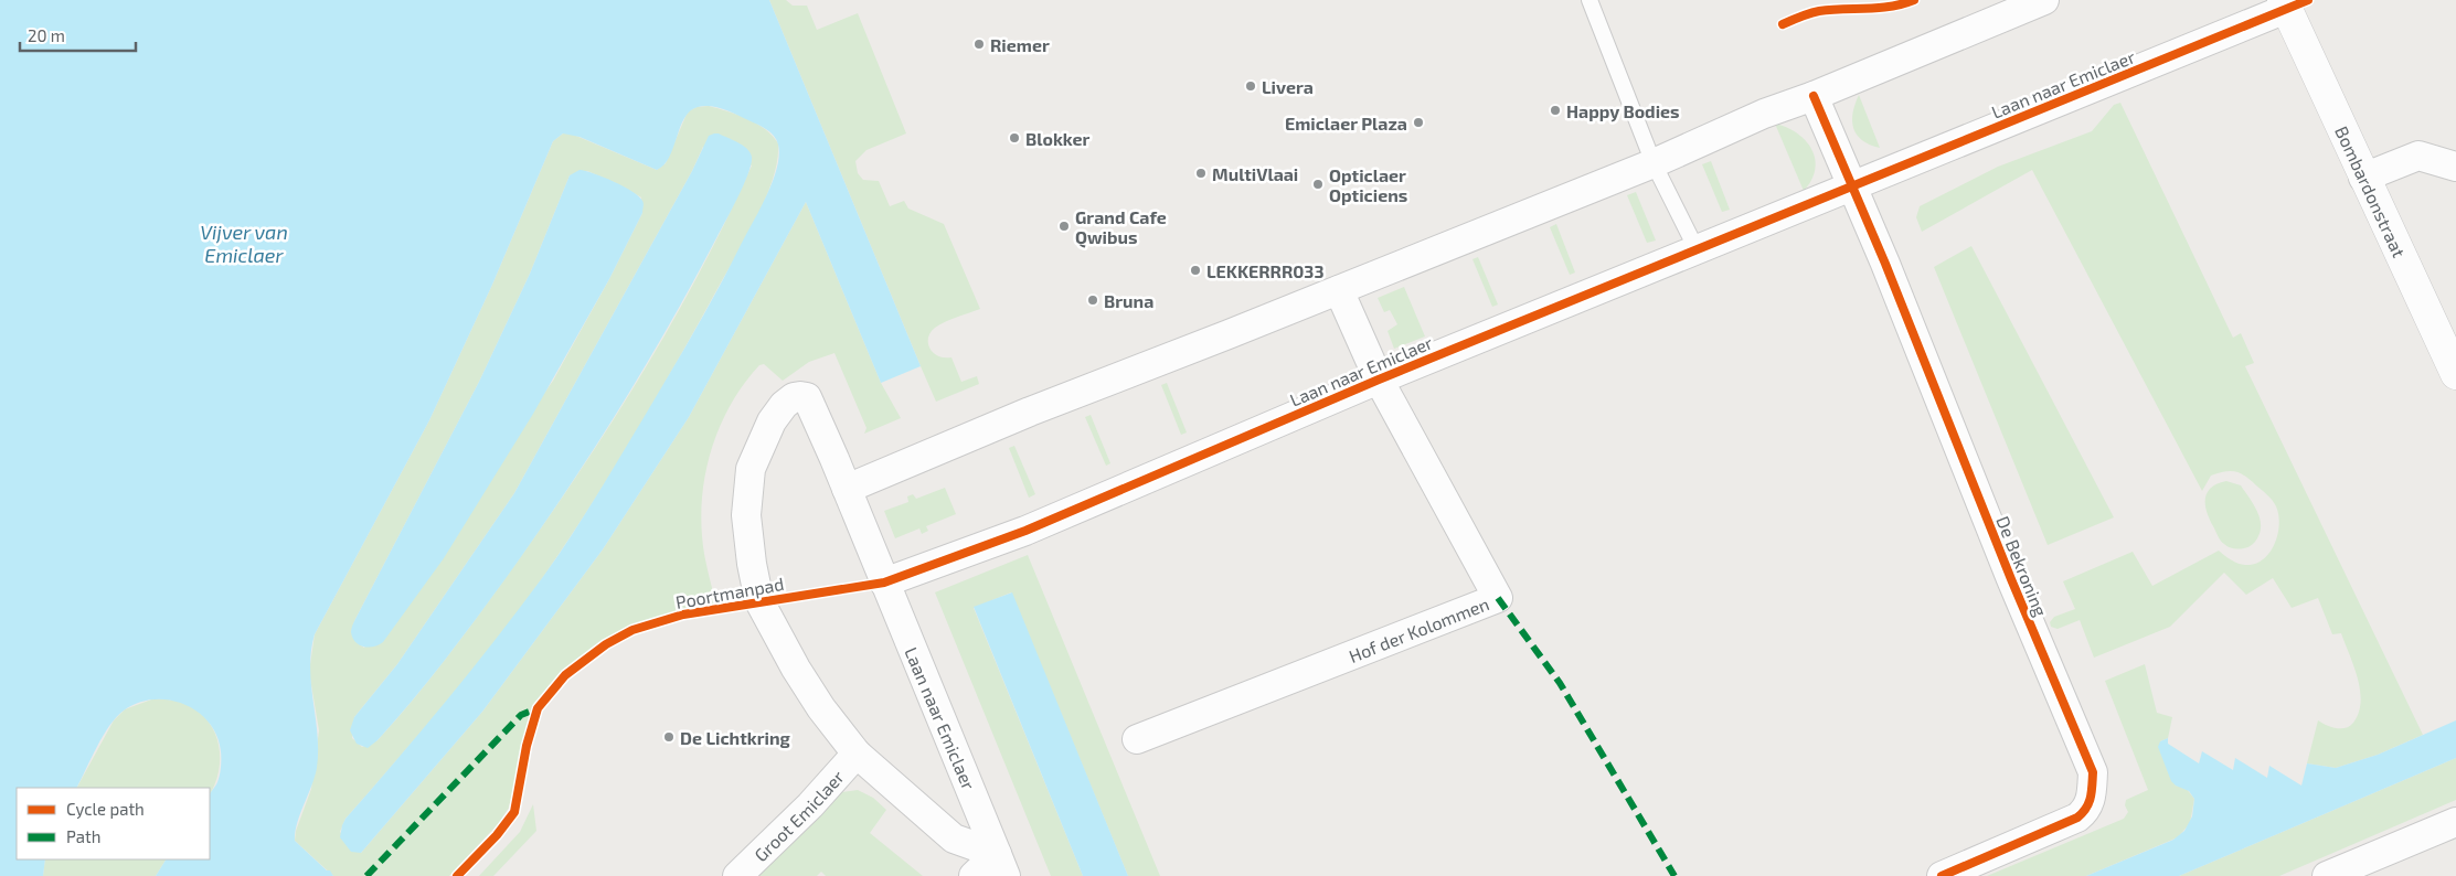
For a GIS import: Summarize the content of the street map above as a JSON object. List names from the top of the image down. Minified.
{"streets":{"street":["Laan naar Emiclaer","Bombardonstraat","De Bekroning","Hof der Kolommen","Groot Emiclaer"],"cycle path":["Poortmanpad"]},"crossings":[["Laan naar Emiclaer","Bombardonstraat"],["Laan naar Emiclaer","De Bekroning"],["Laan naar Emiclaer","Hof der Kolommen"],["Laan naar Emiclaer","Groot Emiclaer"]],"water":["Vijver van Emiclaer"],"places":["Riemer","Livera","Happy Bodies","Emiclaer Plaza","Blokker","MultiVlaai","Opticlaer Opticiens","Grand Cafe Qwibus","LEKKERRR033","Bruna","De Lichtkring"],"legend":["Cycle path","Path"],"scale_bar":"20 m"}
